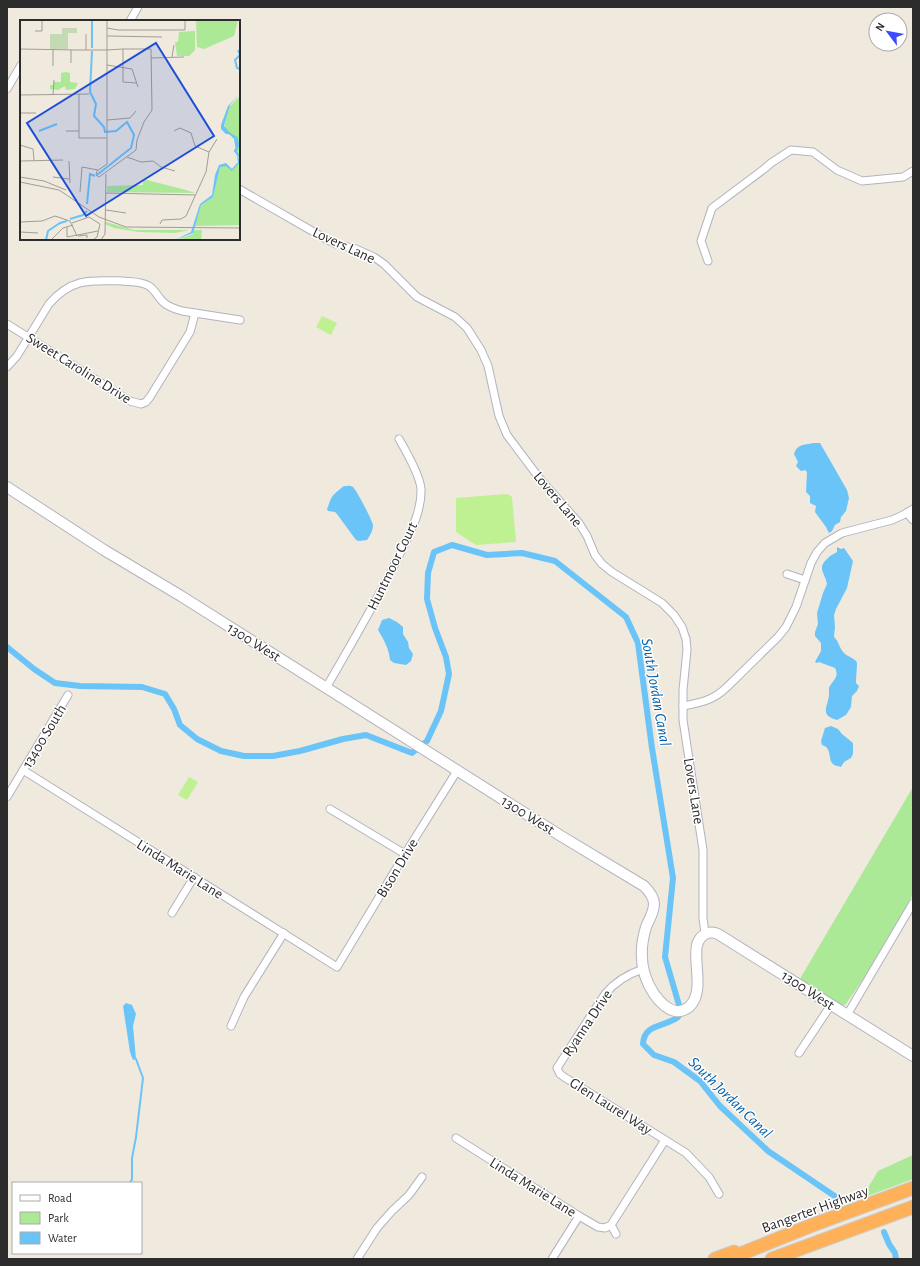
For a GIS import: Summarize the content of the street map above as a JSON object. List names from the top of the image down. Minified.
{"streets":{"highway":["Bangerter Highway"],"street":["Lovers Lane","Sweet Caroline Drive","Huntmoor Court","1300 West","13400 South","Bison Drive","Linda Marie Lane","Ryanna Drive","Glen Laurel Way"]},"crossings":[["Lovers Lane","1300 West"],["Huntmoor Court","1300 West"],["1300 West","Bison Drive"],["1300 West","Ryanna Drive"],["13400 South","Linda Marie Lane"],["Bison Drive","Linda Marie Lane"],["Ryanna Drive","Glen Laurel Way"]],"water":["South Jordan Canal"],"legend":["Road","Park","Water"],"north":"top left"}
